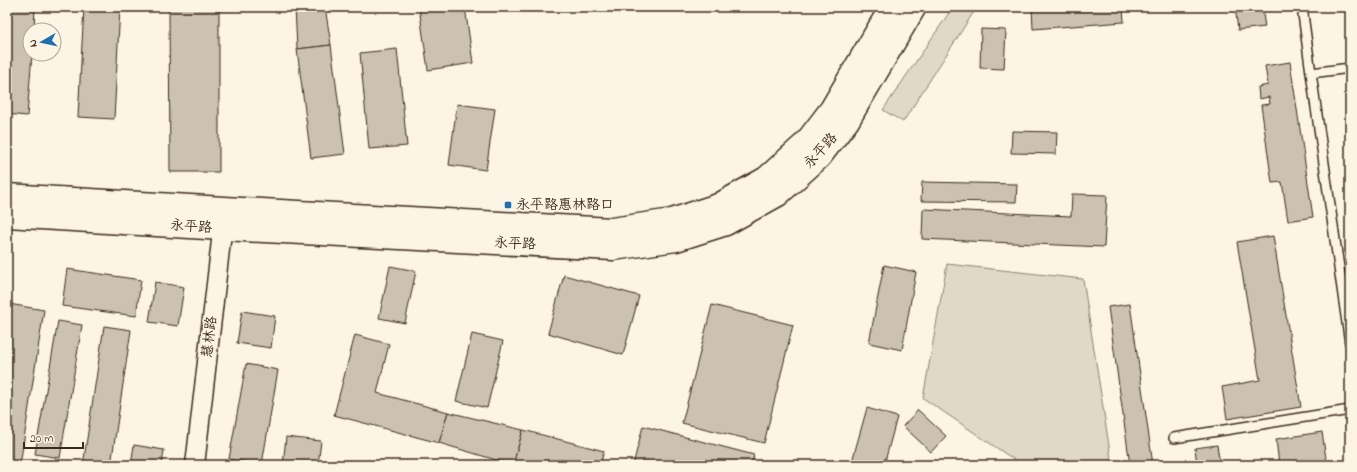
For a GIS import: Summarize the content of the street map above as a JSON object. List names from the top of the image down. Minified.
{"streets":{"main road":["永平路"],"street":["慧林路"]},"crossings":[["永平路","慧林路"]],"places":{"transit":["永平路惠林路口"]},"scale_bar":"20 m","north":"left"}
